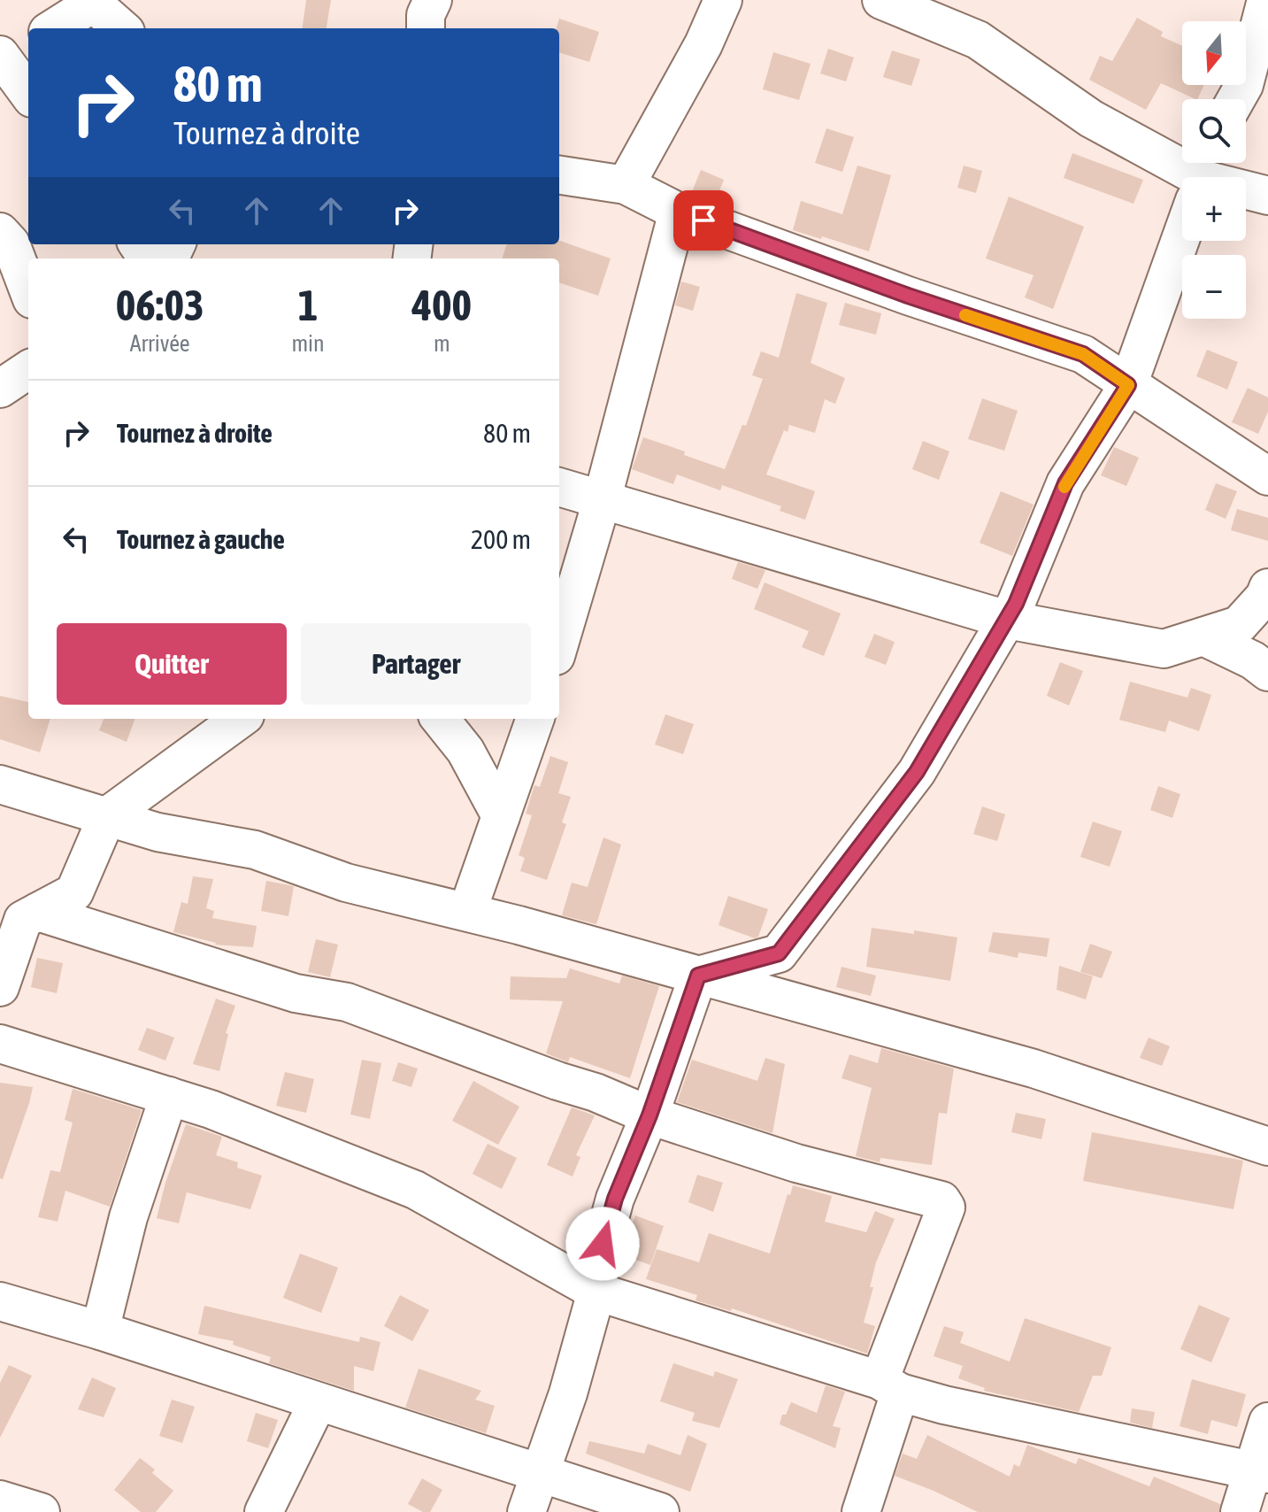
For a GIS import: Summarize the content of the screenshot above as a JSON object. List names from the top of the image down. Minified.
{"north":"bottom","page":{"map_buttons":["+","−"],"turn":["80 m","Tournez à droite"],"eta":["06:03","Arrivée","1","min","400","m"],"list":[{"name":"Tournez à droite","value":"80 m"},{"name":"Tournez à gauche","value":"200 m"}],"buttons":["Quitter","Partager"]}}
